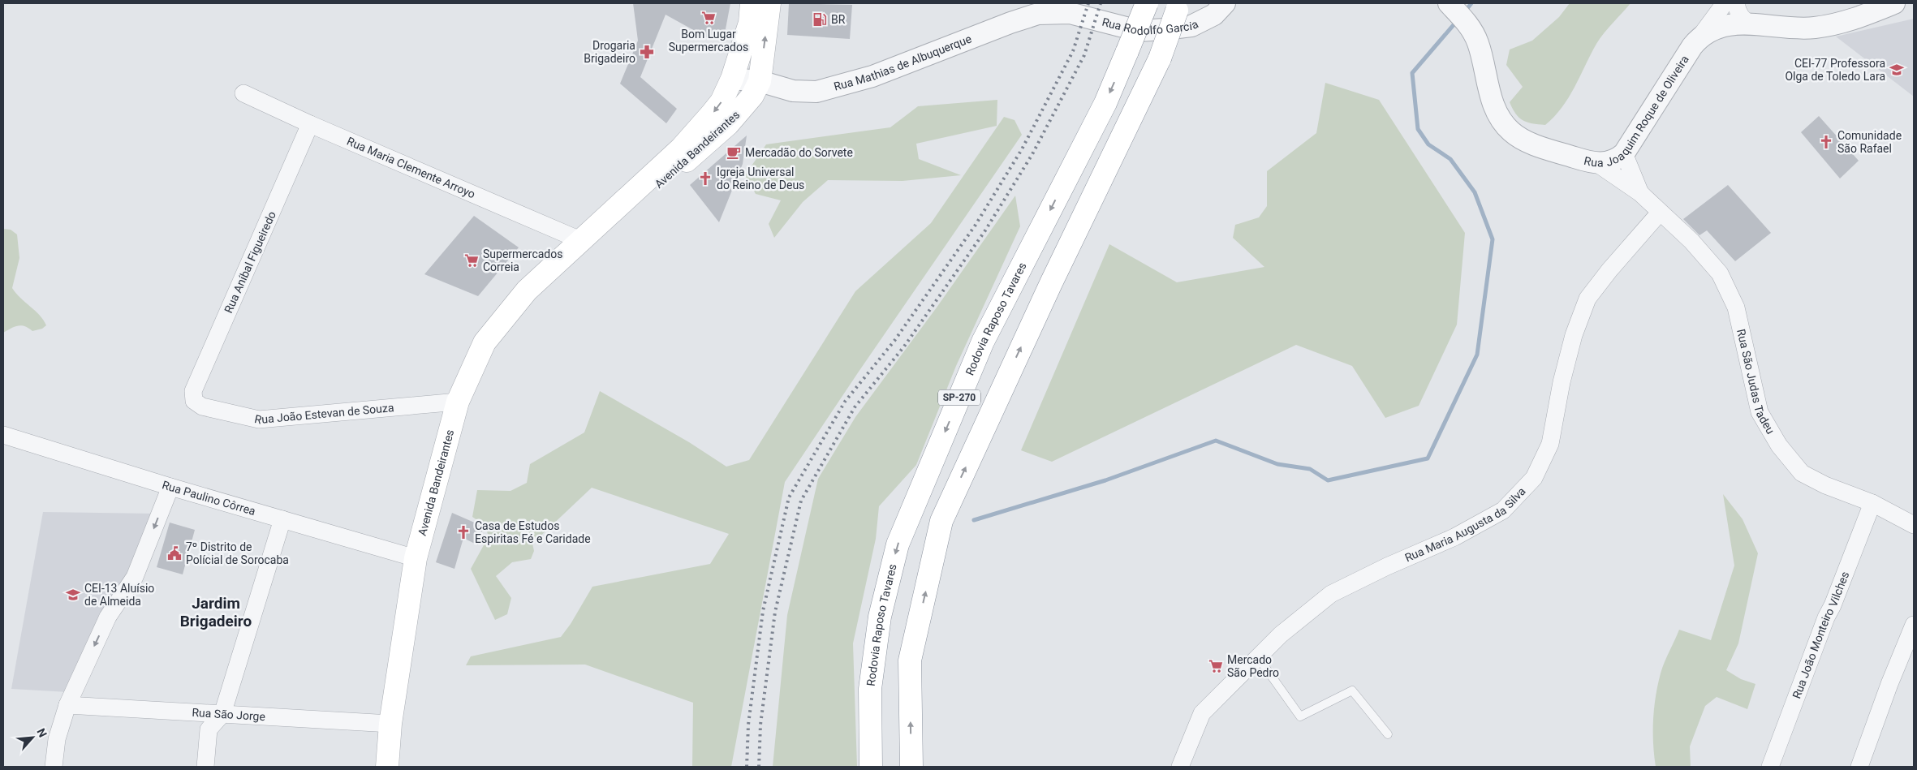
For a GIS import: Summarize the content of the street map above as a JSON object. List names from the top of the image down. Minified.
{"streets":{"main road":["Avenida Bandeirantes","Rodovia Raposo Tavares","SP-270"],"street":["Rua Rodolfo Garcia","Rua Mathias de Albuquerque","Rua Joaquim Roque de Oliveira","Rua Maria Clemente Arroyo","Rua Aníbal Figueiredo","Rua São Judas Tadeu","Rua João Estevan de Souza","Rua Paulino Côrrea","Rua Maria Augusta da Silva","Rua João Monteiro Vilches","Rua São Jorge"]},"crossings":[["Rua Rodolfo Garcia","Rua Mathias de Albuquerque"],["Rua Mathias de Albuquerque","Avenida Bandeirantes"],["Rua Joaquim Roque de Oliveira","Rua São Judas Tadeu"],["Avenida Bandeirantes","Rua Maria Clemente Arroyo"],["Avenida Bandeirantes","Rua João Estevan de Souza"],["Avenida Bandeirantes","Rua Paulino Côrrea"],["Avenida Bandeirantes","Rua São Jorge"],["Rua Maria Clemente Arroyo","Rua Aníbal Figueiredo"],["Rua Aníbal Figueiredo","Rua João Estevan de Souza"],["Rua São Judas Tadeu","Rua Maria Augusta da Silva"],["Rua São Judas Tadeu","Rua João Monteiro Vilches"]],"districts":["Jardim Brigadeiro"],"places":{"supermarket":["Bom Lugar Supermercados","Supermercados Correia","Mercado São Pedro"],"fuel station":["BR"],"pharmacy":["Drogaria Brigadeiro"],"school or university":["CEI-77 Professora Olga de Toledo Lara","CEI-13 Aluísio de Almeida"],"church":["Comunidade São Rafael","Igreja Universal do Reino de Deus","Casa de Estudos Espiritas Fé e Caridade"],"cafe":["Mercadão do Sorvete"],"public building":["7º Distrito de Polícial de Sorocaba"]},"north":"top right"}
